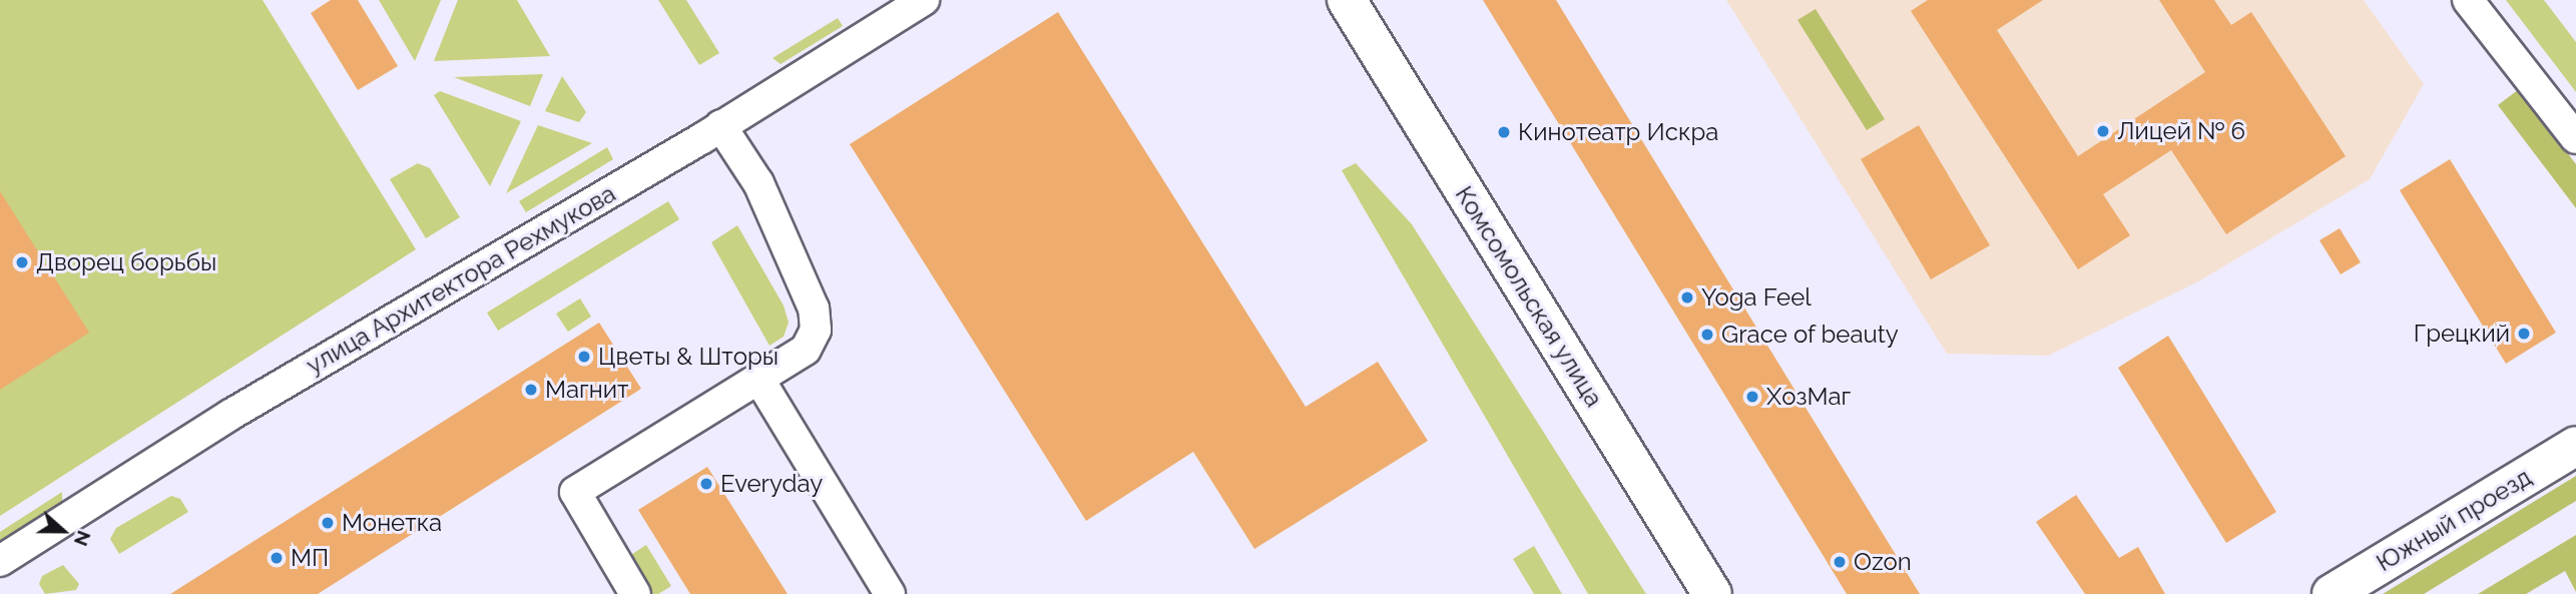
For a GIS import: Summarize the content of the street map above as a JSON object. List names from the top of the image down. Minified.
{"streets":{"main road":["Комсомольская улица","Южный проезд"],"street":["улица Архитектора Рехмукова"]},"places":["Лицей № 6","Кинотеатр Искра","Дворец борьбы","Yoga Feel","Грецкий","Grace of beauty","Цветы & Шторы","Магнит","ХозМаг","Everyday","Монетка","МП","Ozon"],"north":"right"}
